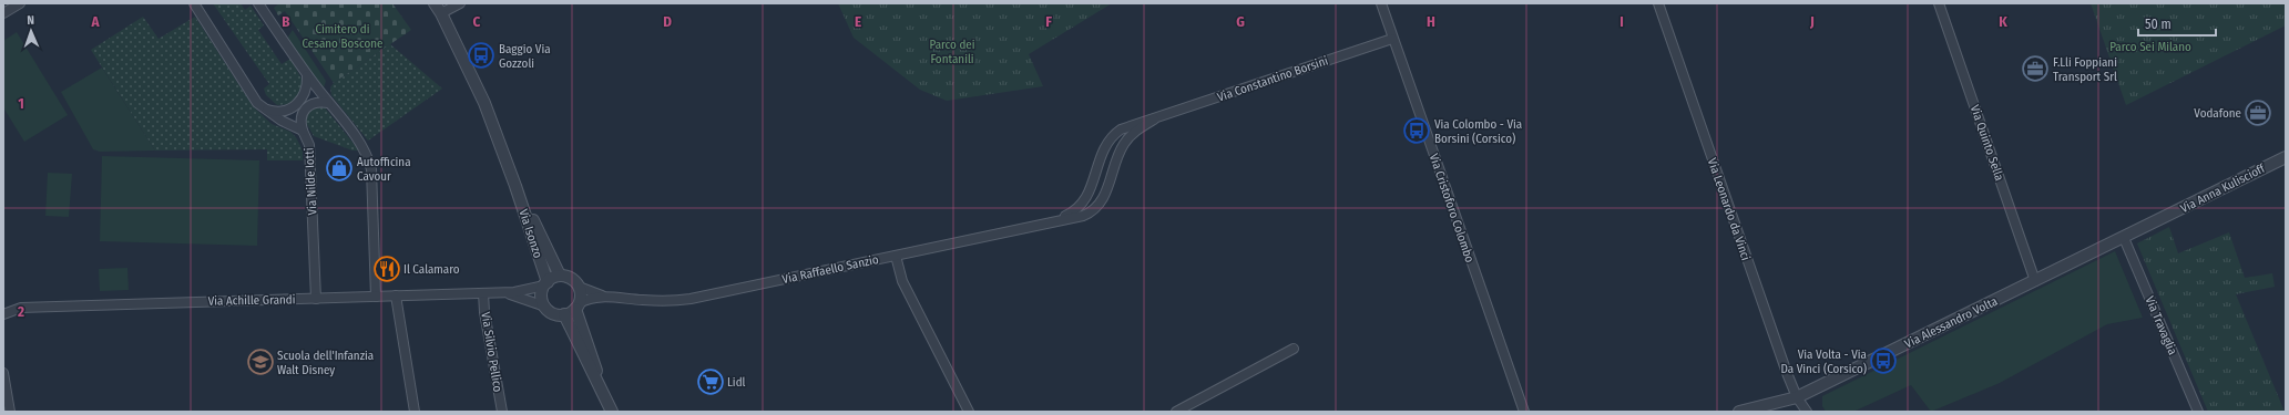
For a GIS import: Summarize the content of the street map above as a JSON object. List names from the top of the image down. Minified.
{"streets":{"street":["Via Constantino Borsini","Via Quinto Sella","Via Nilde Iotti","Via Anna Kuliscioff","Via Cristoforo Colombo","Via Leonardo da Vinci","Via Isonzo","Via Raffaello Sanzio","Via Achille Grandi","Via Alessandro Volta","Via Travaglia","Via Silvio Pellico"]},"crossings":[["Via Constantino Borsini","Via Cristoforo Colombo"],["Via Quinto Sella","Via Alessandro Volta"],["Via Nilde Iotti","Via Achille Grandi"],["Via Anna Kuliscioff","Via Alessandro Volta"],["Via Leonardo da Vinci","Via Alessandro Volta"],["Via Isonzo","Via Raffaello Sanzio"],["Via Isonzo","Via Achille Grandi"],["Via Raffaello Sanzio","Via Achille Grandi"],["Via Achille Grandi","Via Silvio Pellico"],["Via Alessandro Volta","Via Travaglia"]],"parks":["Cimitero di Cesano Boscone","Parco dei Fontanili","Parco Sei Milano"],"places":{"bus stop":["Baggio Via Gozzoli","Via Colombo - Via Borsini (Corsico)","Via Volta - Via Da Vinci (Corsico)"],"office":["F.Lli Foppiani Transport Srl","Vodafone"],"shop":["Autofficina Cavour"],"restaurant":["Il Calamaro"],"school or university":["Scuola dell'Infanzia Walt Disney"],"supermarket":["Lidl"]},"scale_bar":"50 m","north":"top","grid":{"columns":["A","B","C","D","E","F","G","H","I","J","K"],"rows":["1","2"]}}
